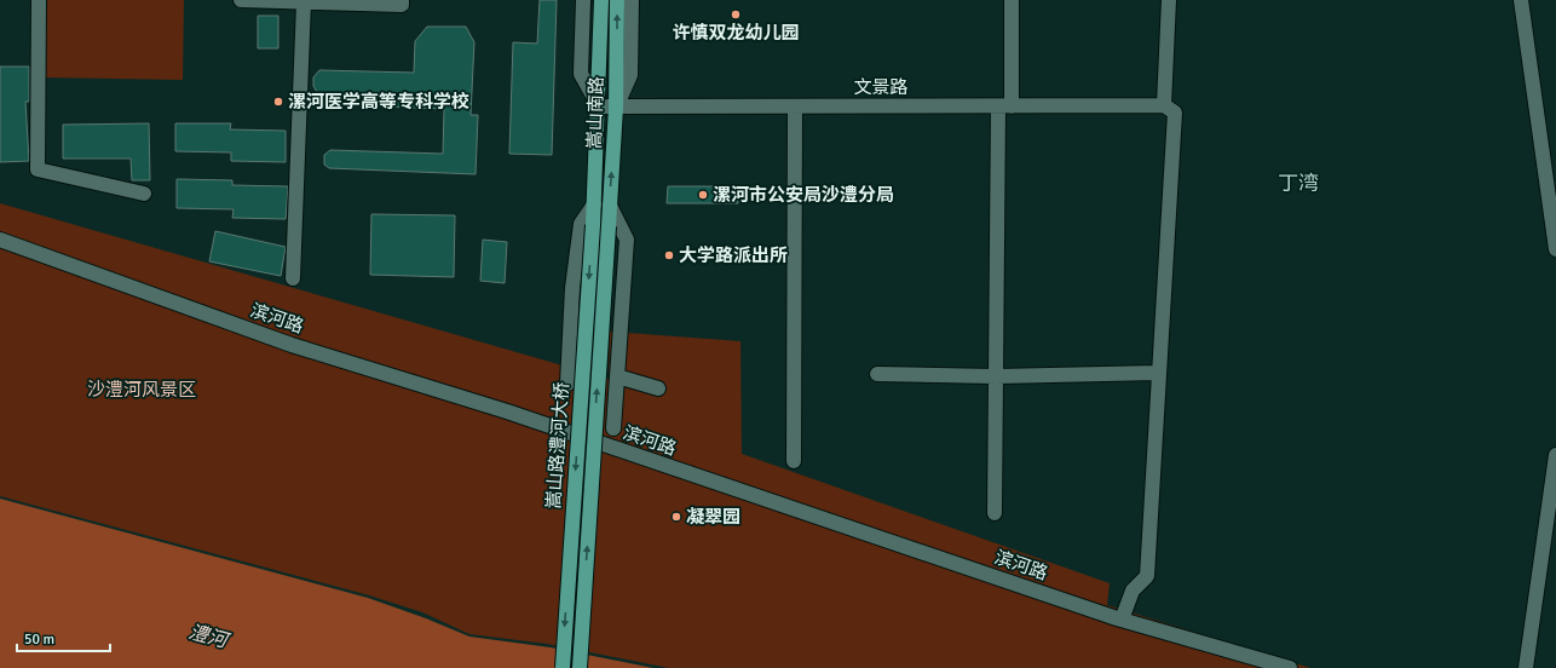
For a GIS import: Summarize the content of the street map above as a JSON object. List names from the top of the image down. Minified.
{"streets":{"main road":["嵩山南路","嵩山路澧河大桥"],"street":["文景路","滨河路"]},"crossings":[["文景路","嵩山南路"],["嵩山南路","嵩山路澧河大桥"]],"districts":["丁湾"],"water":["澧河"],"parks":["沙澧河风景区"],"places":["许慎双龙幼儿园","漯河医学高等专科学校","漯河市公安局沙澧分局","大学路派出所","凝翠园"],"scale_bar":"50 m"}
